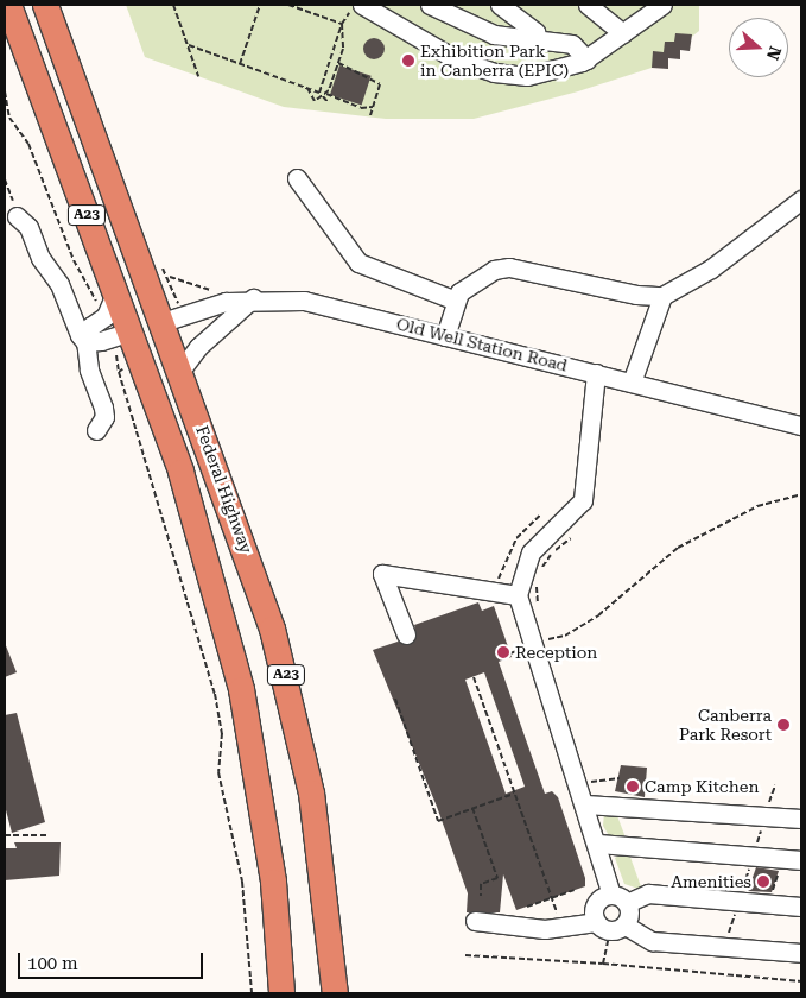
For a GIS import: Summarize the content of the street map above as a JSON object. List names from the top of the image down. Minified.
{"streets":{"highway":["A23","Federal Highway"],"street":["Old Well Station Road"]},"crossings":[["Old Well Station Road","Federal Highway"]],"places":["Exhibition Park in Canberra (EPIC)","Reception","Canberra Park Resort","Camp Kitchen","Amenities"],"scale_bar":"100 m","north":"right"}
